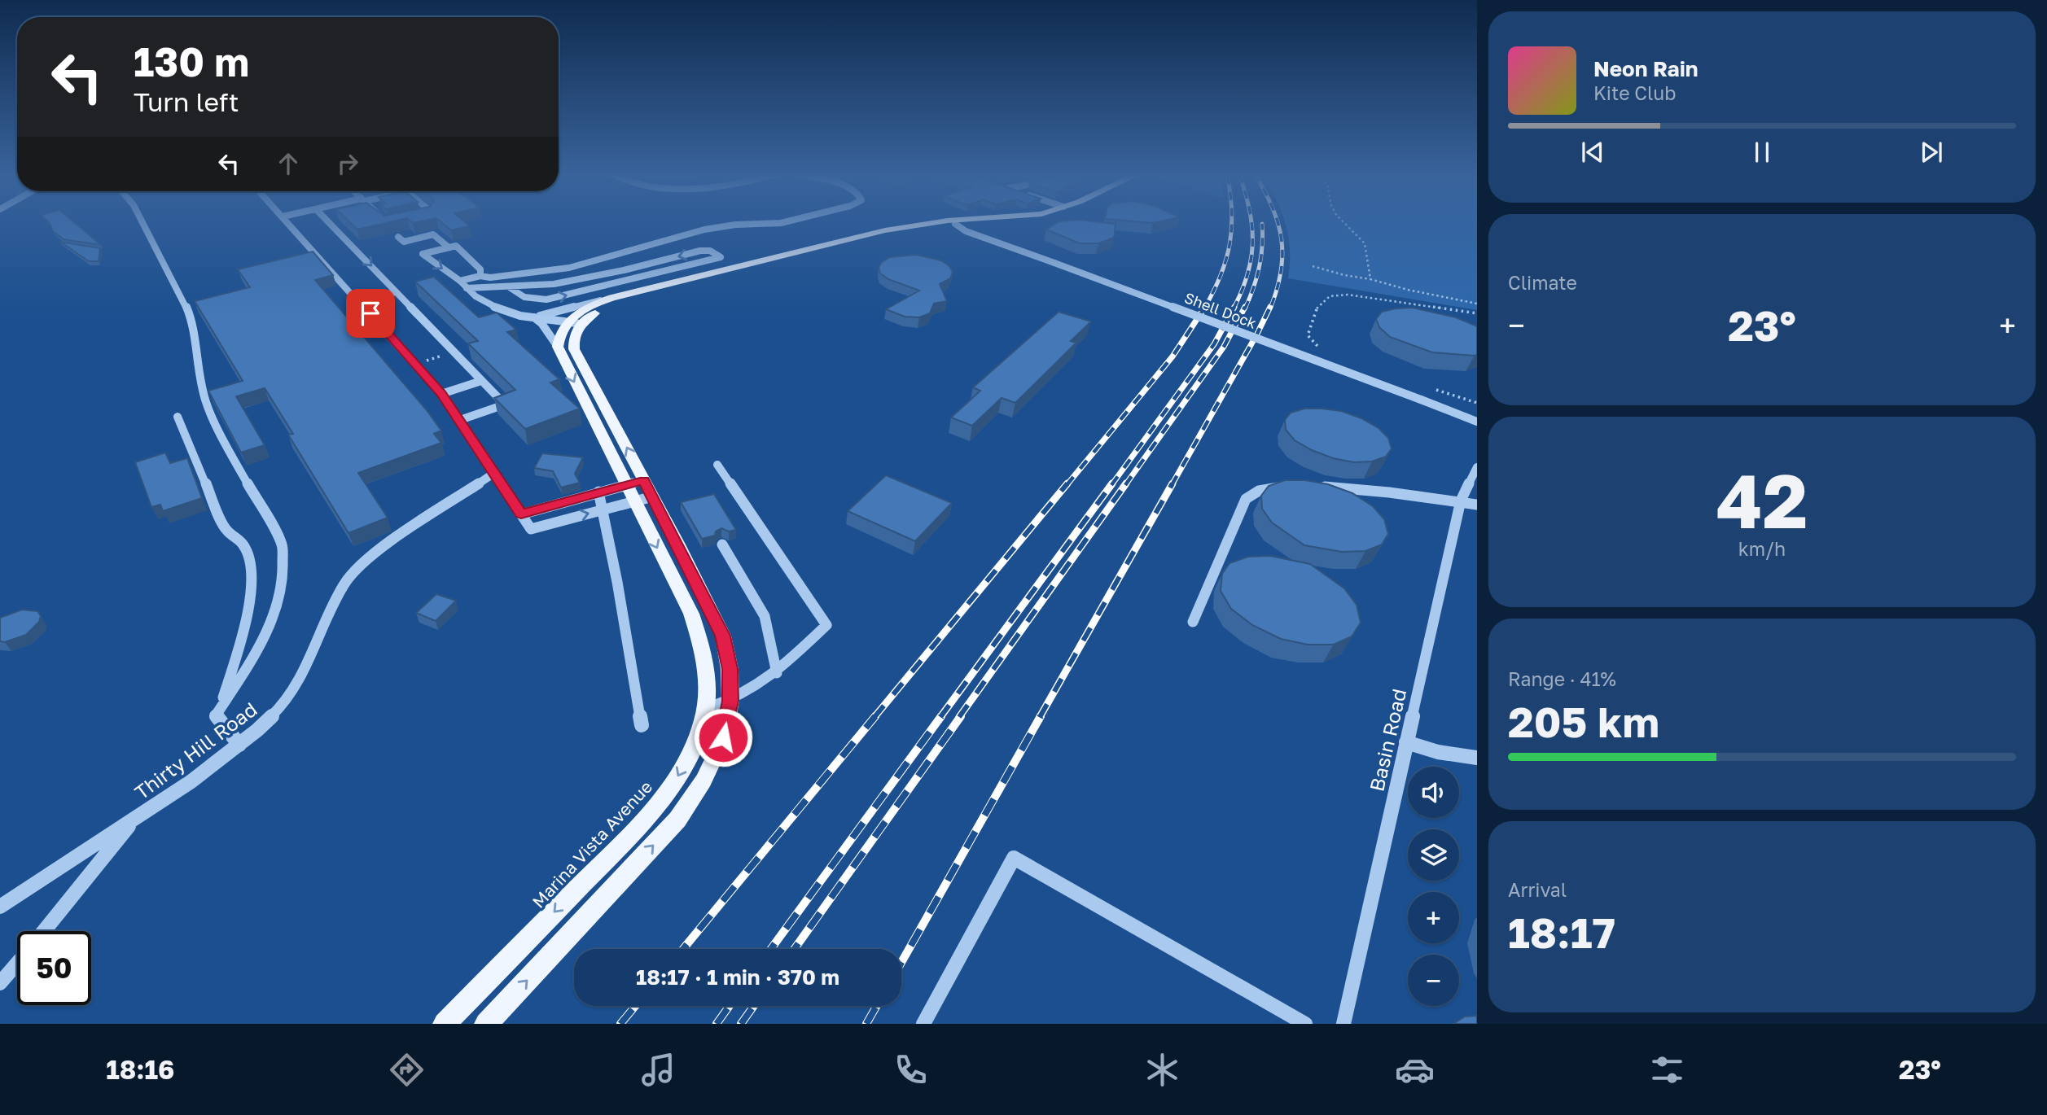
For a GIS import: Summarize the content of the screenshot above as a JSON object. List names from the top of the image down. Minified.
{"streets":{"main road":["Marina Vista Avenue"],"street":["Shell Dock","Basin Road","Thirty Hill Road"]},"one_way":["Marina Vista Avenue"],"page":{"turn":["130 m","Turn left"],"song":["Neon Rain","Kite Club"],"tile":["Climate",["42","km/h"],["Range · 41%","205 km"],["Arrival","18:17"]],"heat":["−","23°","+"],"map_buttons":["+","−"],"limit":"50","trip":"18:17 · 1 min · 370 m","tabs":["18:16","23°"]}}
